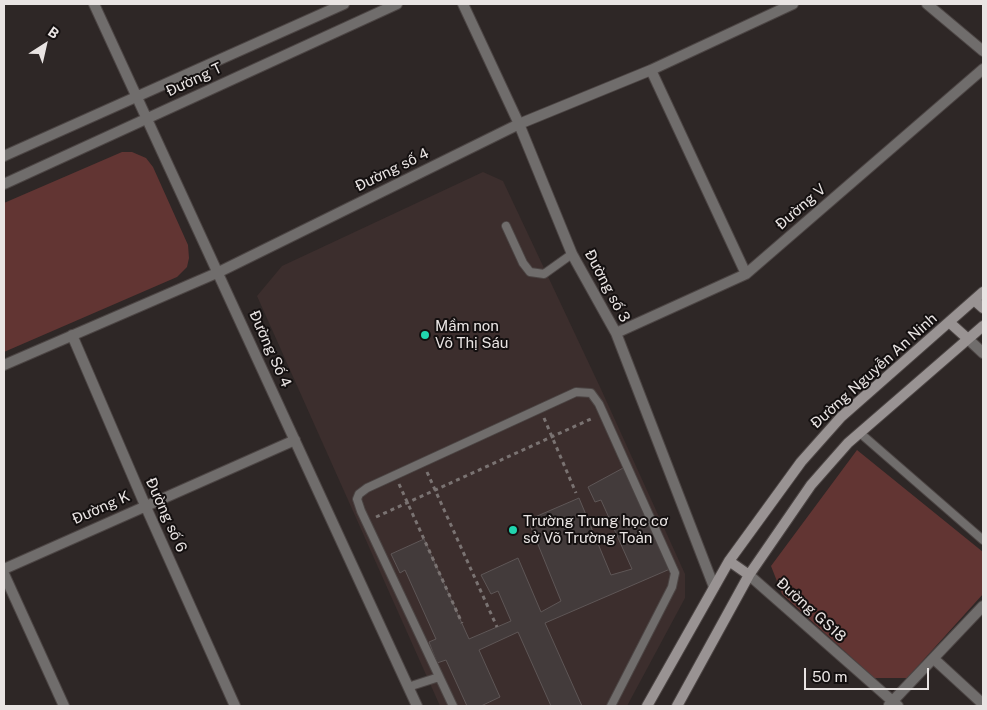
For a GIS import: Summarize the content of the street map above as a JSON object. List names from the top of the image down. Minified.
{"streets":{"main road":["Đường Nguyễn An Ninh"],"street":["Đường T","Đường số 4","Đường V","Đường số 3","Đường Số 4","Đường K","Đường số 6","Đường GS18"]},"crossings":[["Đường T","Đường Số 4"],["Đường số 4","Đường số 3"],["Đường số 4","Đường Số 4"],["Đường số 4","Đường số 6"],["Đường V","Đường số 3"],["Đường số 3","Đường Nguyễn An Ninh"],["Đường Số 4","Đường K"],["Đường K","Đường số 6"]],"places":["Mầm non Võ Thị Sáu","Trường Trung học cơ sở Võ Trường Toản"],"scale_bar":"50 m","north":"top right"}
